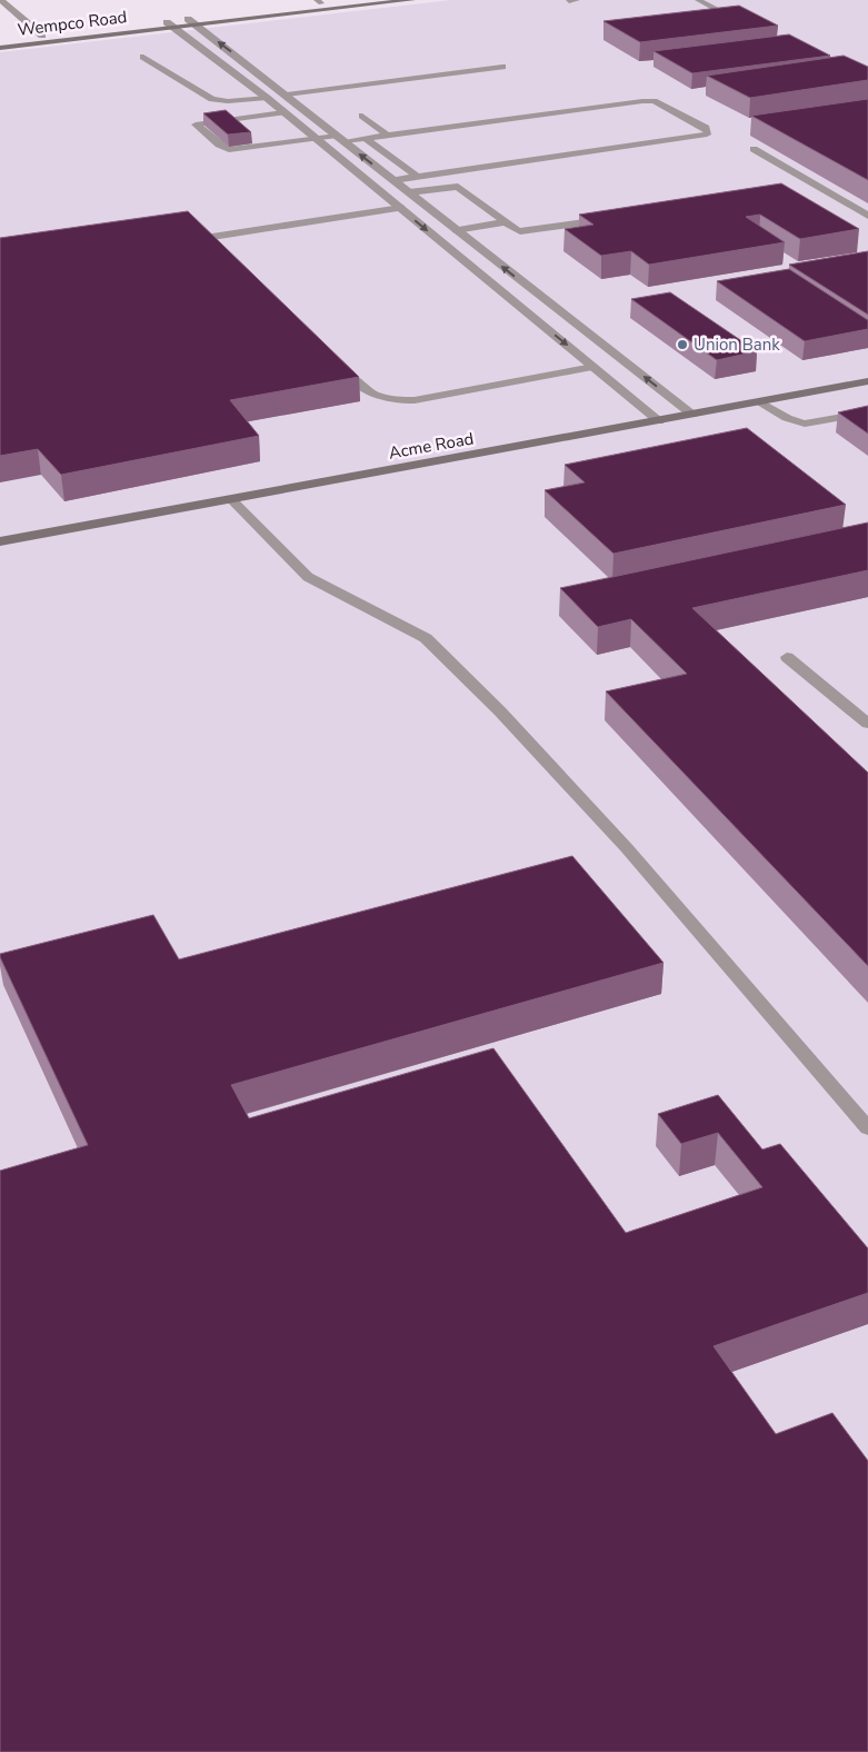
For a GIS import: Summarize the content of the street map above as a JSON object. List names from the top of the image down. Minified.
{"streets":{"street":["Wempco Road","Acme Road"]},"places":["Union Bank"]}
